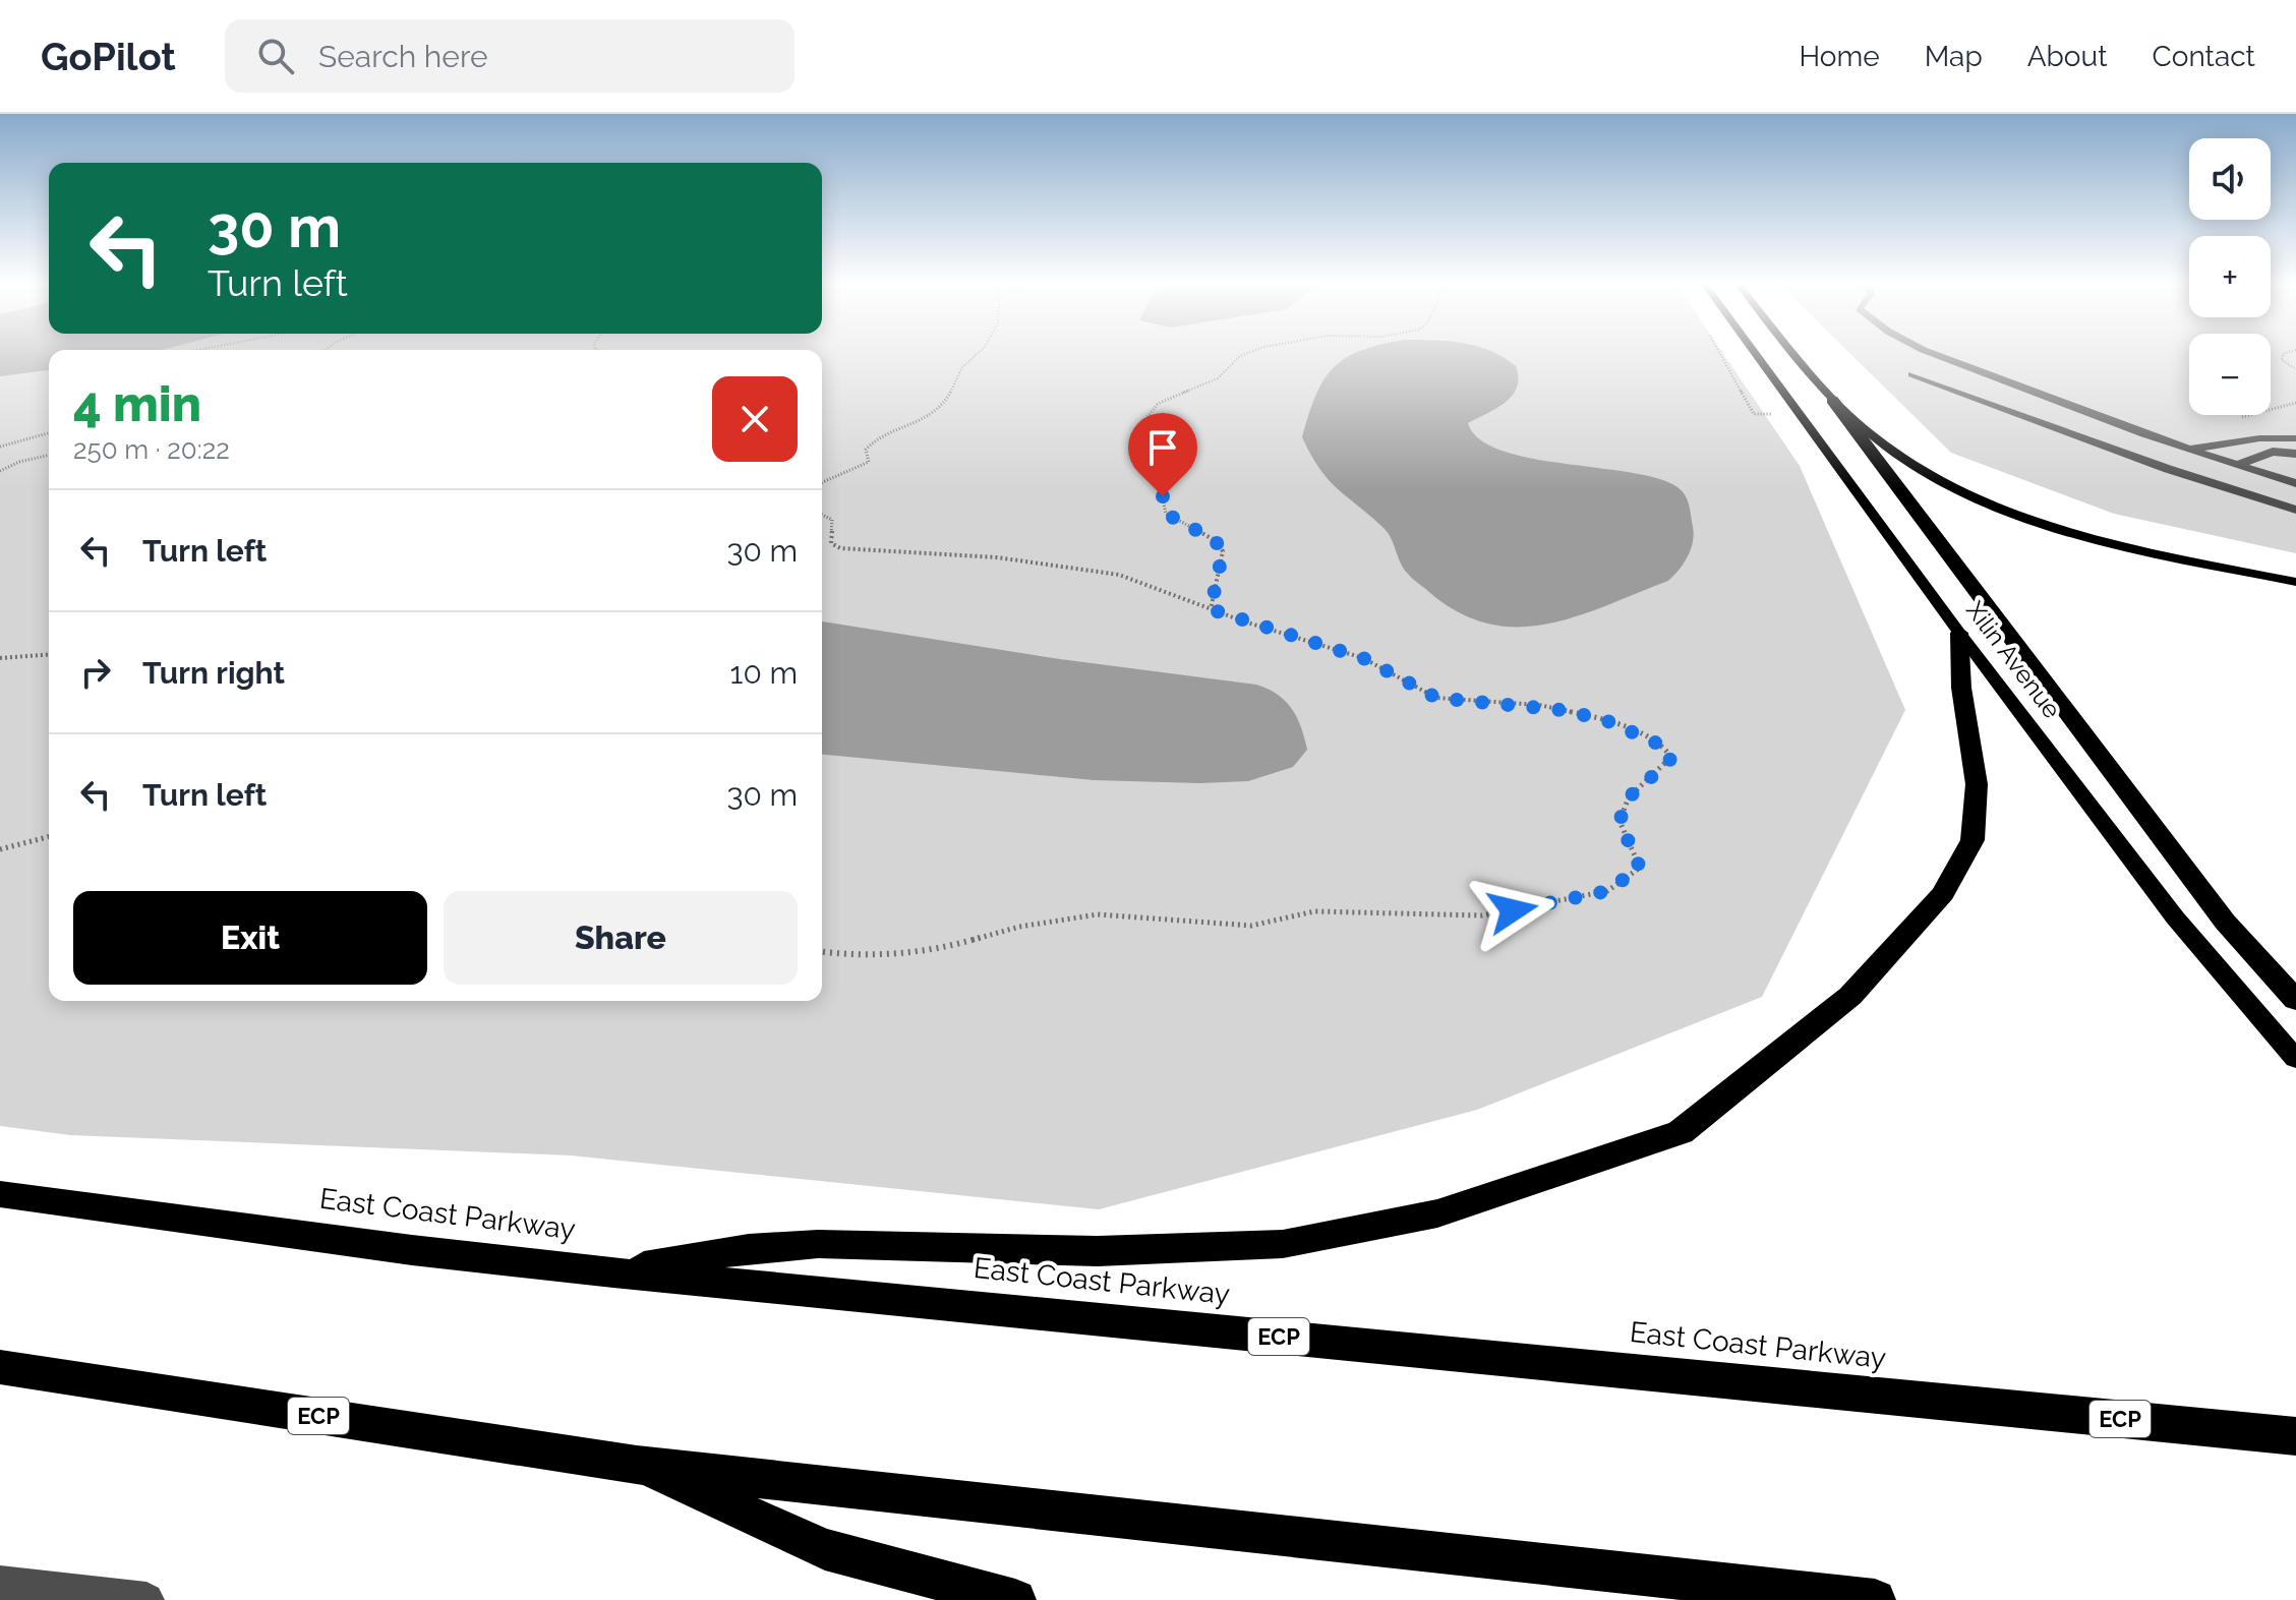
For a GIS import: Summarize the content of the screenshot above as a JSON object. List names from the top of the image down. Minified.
{"streets":{"highway":["East Coast Parkway","ECP"],"main road":["Xilin Avenue"]},"page":{"header":"GoPilot","search":"Search here","nav":["Home","Map","About","Contact"],"map_buttons":["+","−"],"turn":["30 m","Turn left"],"heading":["4 min","250 m · 20:22"],"list":[{"name":"Turn left","value":"30 m"},{"name":"Turn right","value":"10 m"},{"name":"Turn left","value":"30 m"}],"buttons":["Exit","Share"]}}
